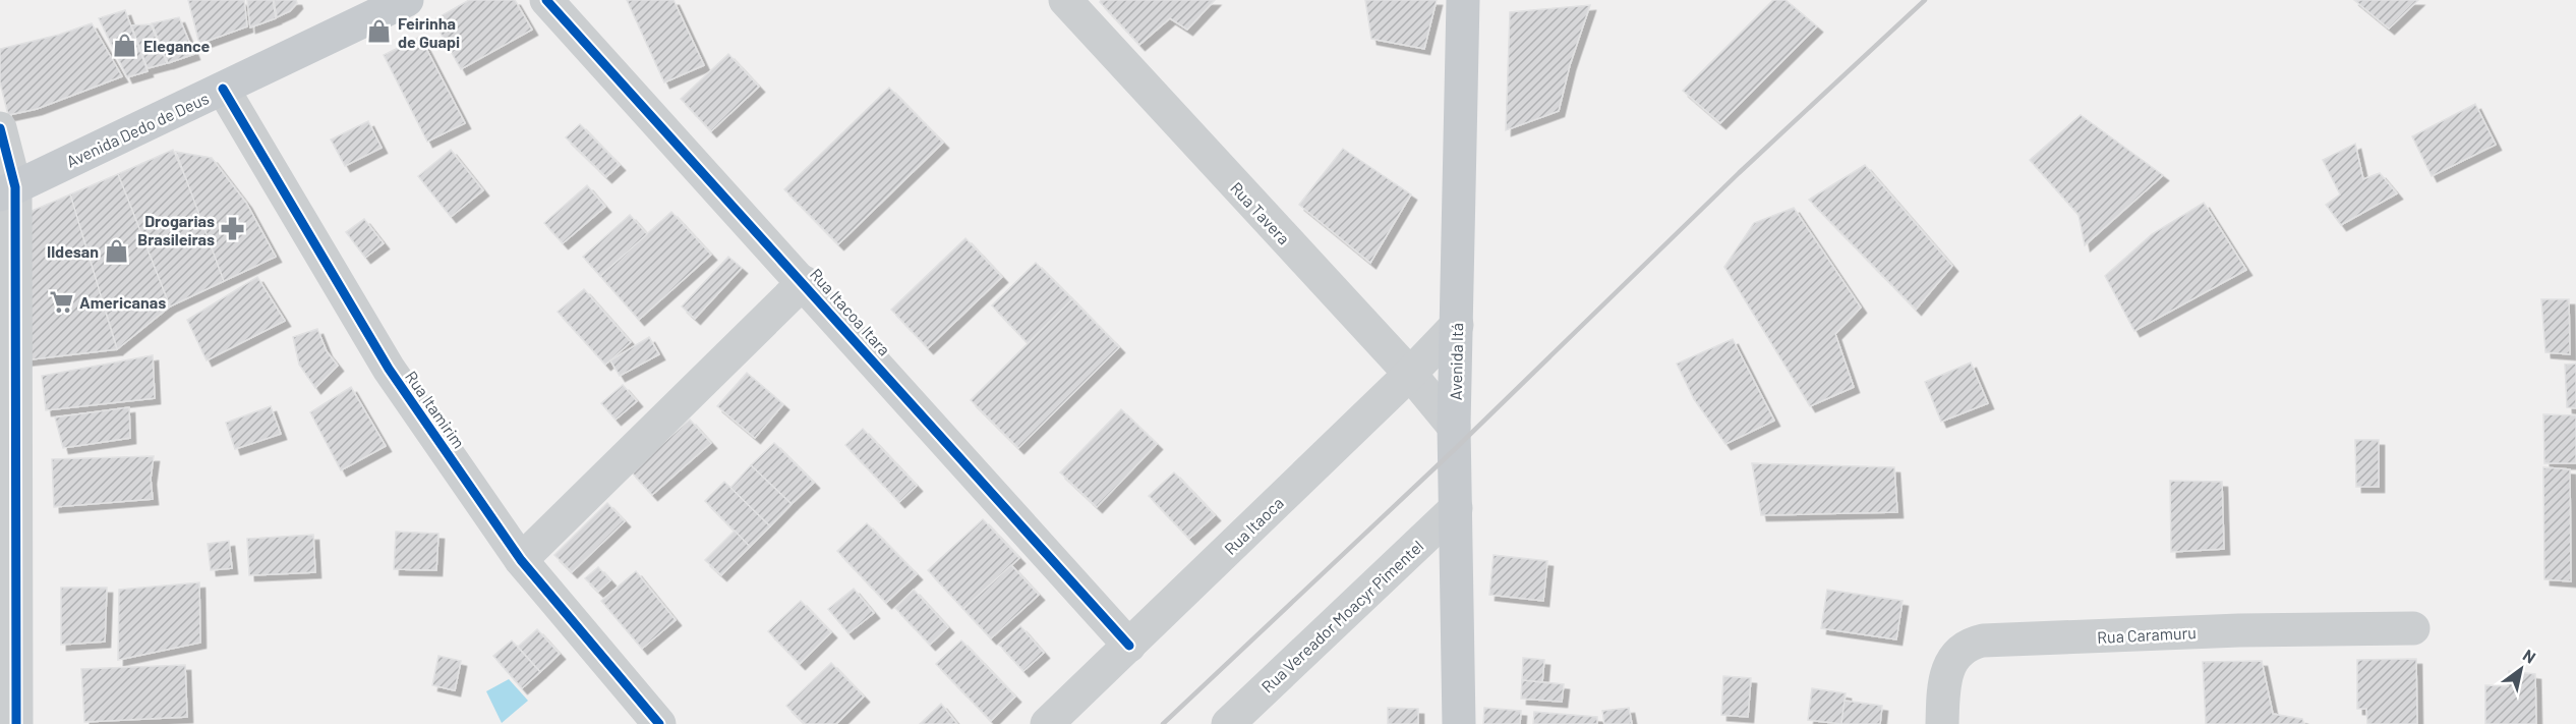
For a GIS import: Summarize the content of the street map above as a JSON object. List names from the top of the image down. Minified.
{"streets":{"main road":["Avenida Dedo de Deus","Avenida Itá"],"street":["Rua Tavera","Rua Itacoa Itara","Rua Itamirim","Rua Itaoca","Rua Vereador Moacyr Pimentel","Rua Caramuru"]},"crossings":[["Avenida Dedo de Deus","Rua Itamirim"],["Rua Tavera","Avenida Itá"],["Rua Tavera","Rua Itaoca"],["Rua Itacoa Itara","Rua Itaoca"],["Avenida Itá","Rua Itaoca"],["Avenida Itá","Rua Vereador Moacyr Pimentel"]],"places":{"shop":["Feirinha de Guapi","Elegance","Ildesan"],"pharmacy":["Drogarias Brasileiras"],"supermarket":["Americanas"]},"north":"top right"}
